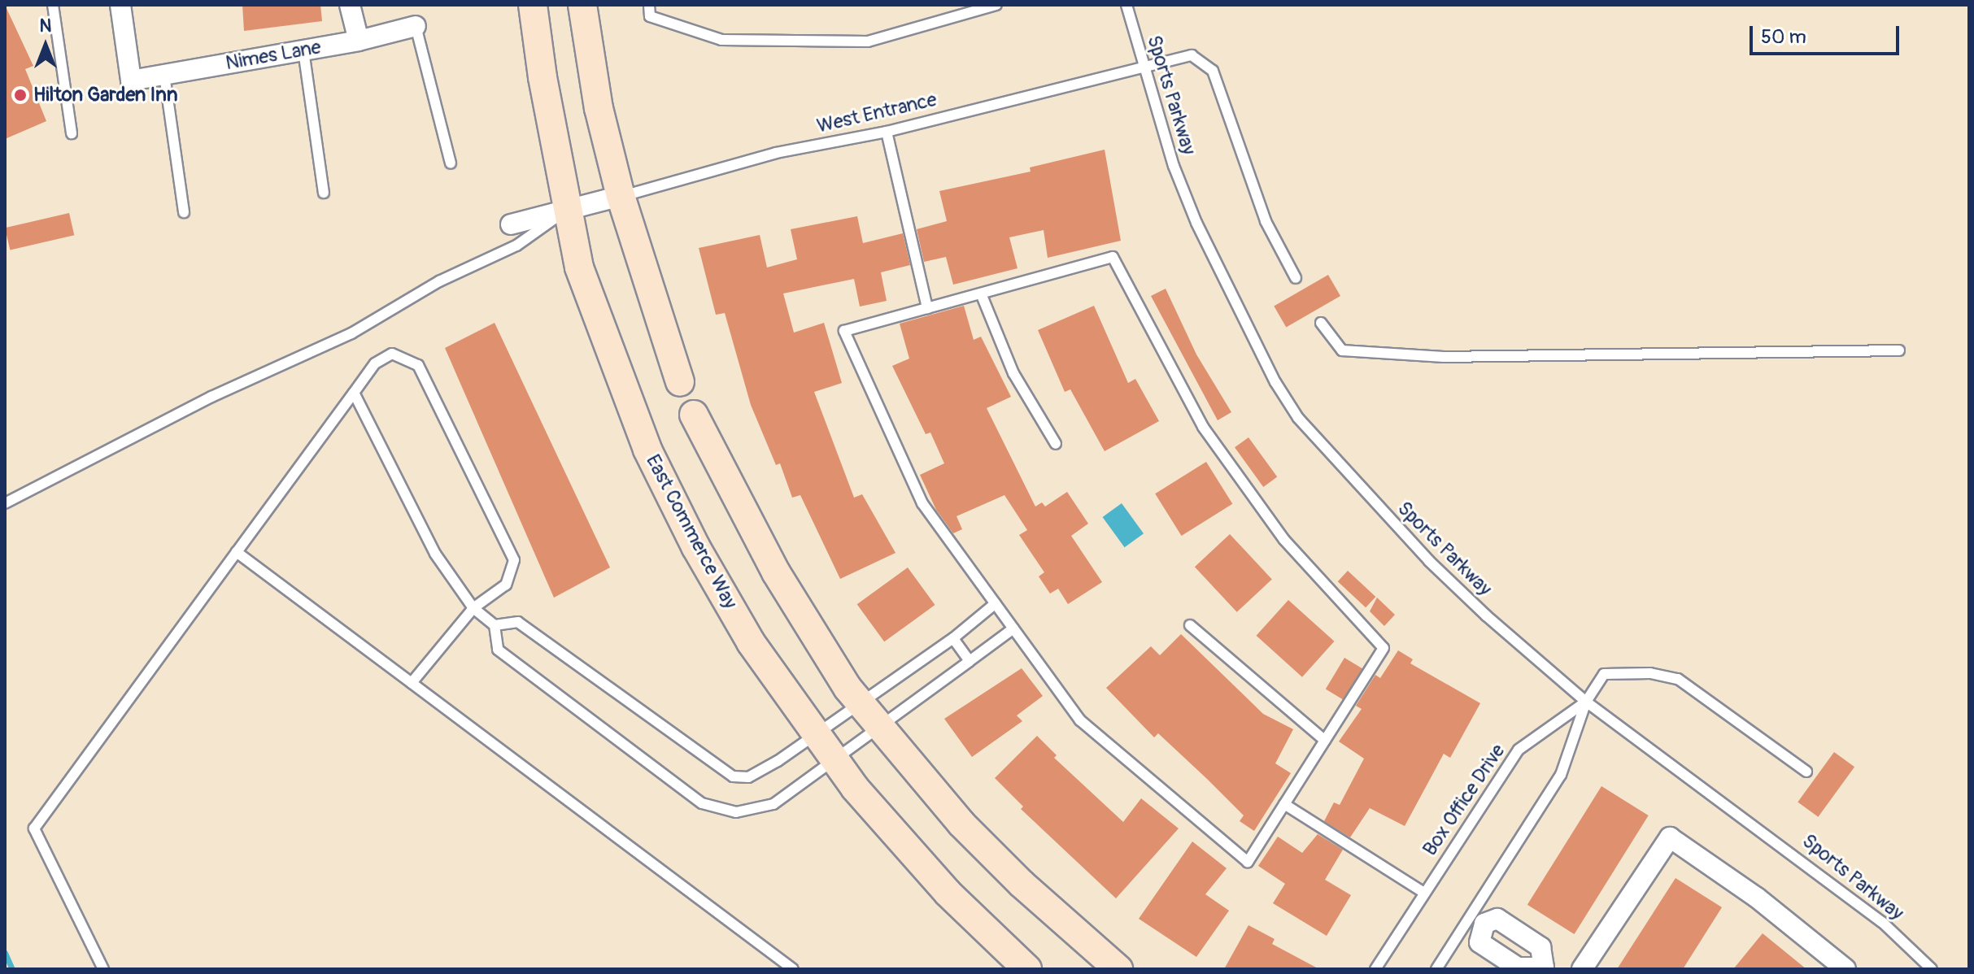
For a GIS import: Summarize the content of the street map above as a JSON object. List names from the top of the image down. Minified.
{"streets":{"main road":["East Commerce Way"],"street":["Nimes Lane"],"lane":["Sports Parkway","West Entrance","Box Office Drive"]},"crossings":[["Sports Parkway","West Entrance"],["Sports Parkway","Box Office Drive"]],"places":["Hilton Garden Inn"],"scale_bar":"50 m","north":"top"}
